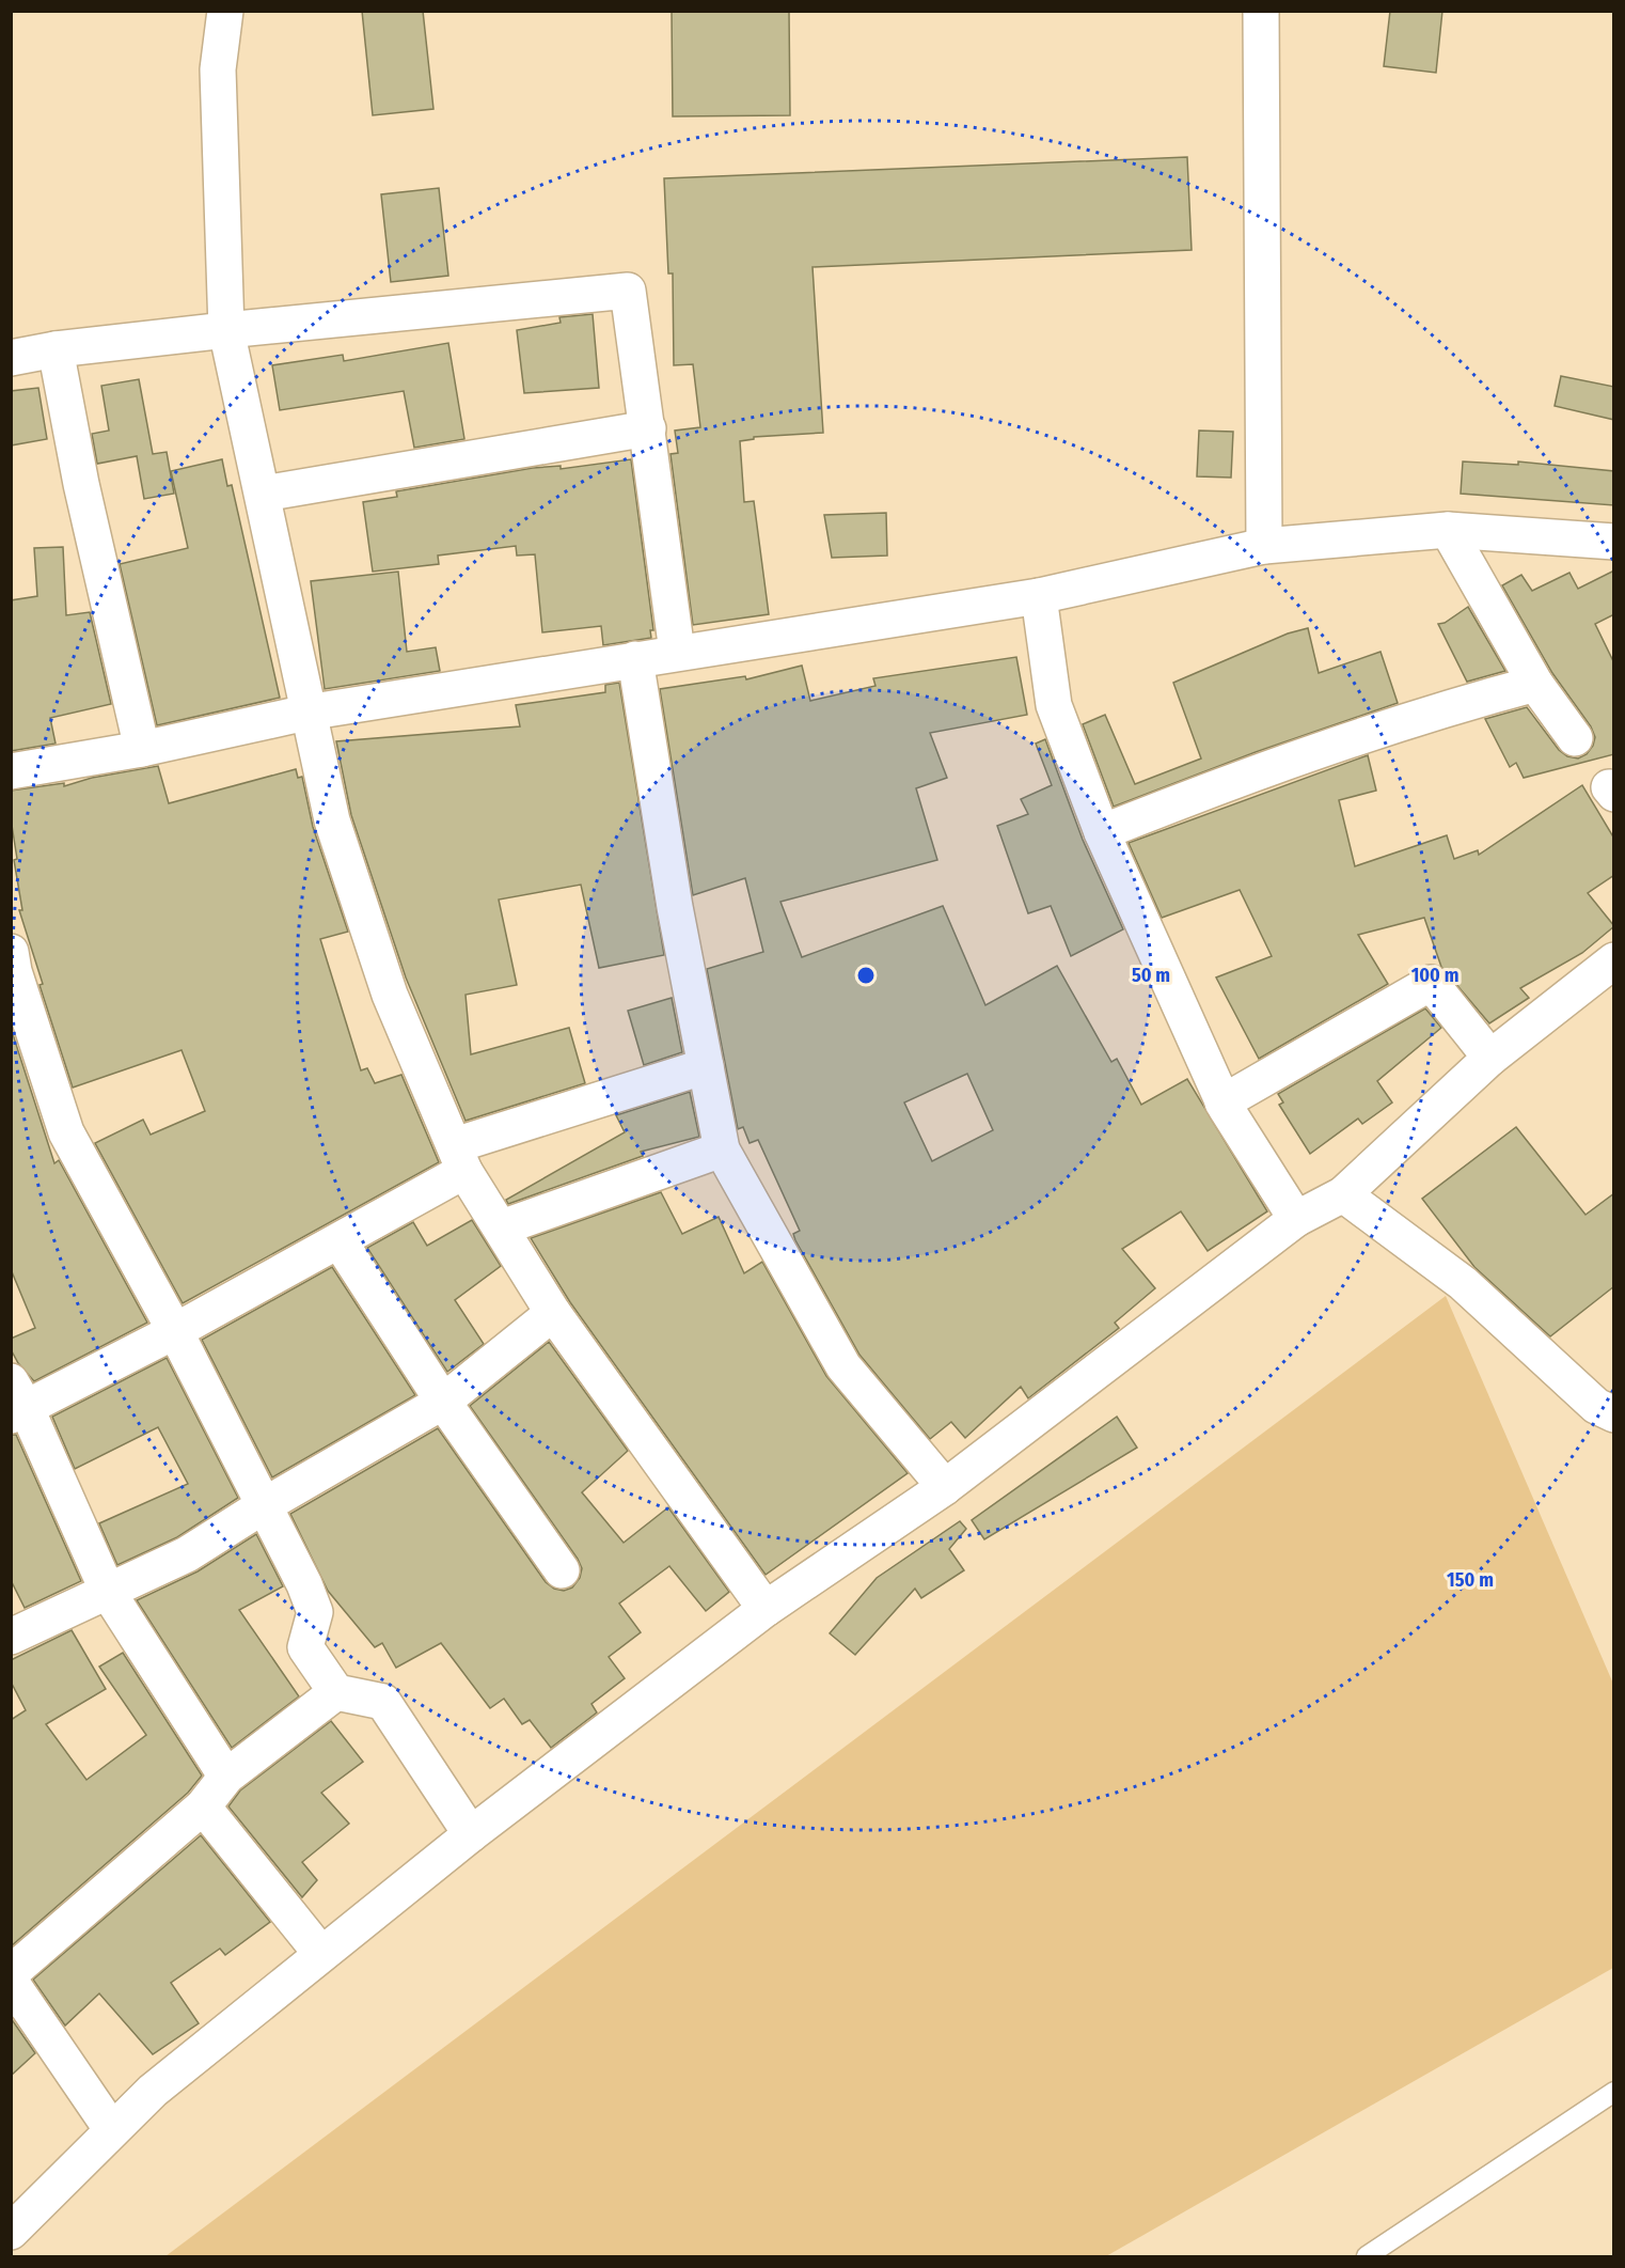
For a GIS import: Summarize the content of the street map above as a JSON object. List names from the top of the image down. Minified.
{"rings":["50 m","100 m","150 m"]}
